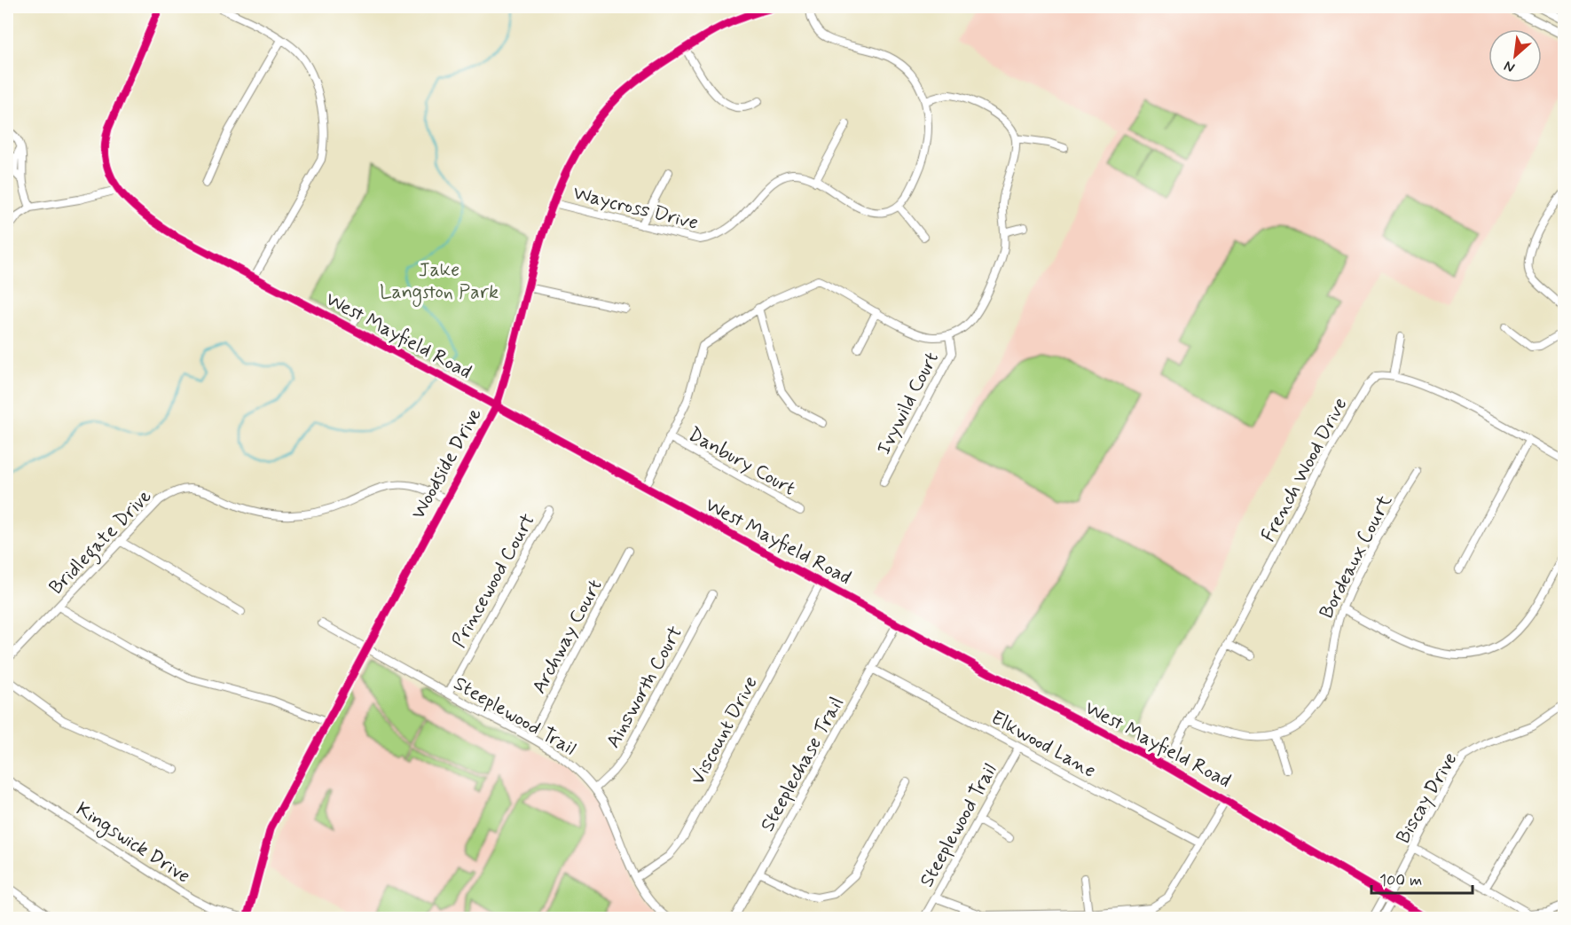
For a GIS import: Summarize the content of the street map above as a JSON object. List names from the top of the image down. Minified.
{"streets":{"street":["Waycross Drive","West Mayfield Road","Ivywild Court","Danbury Court","Woodside Drive","French Wood Drive","Bridlegate Drive","Bordeaux Court","Princewood Court","Archway Court","Ainsworth Court","Steeplewood Trail","Viscount Drive","Elkwood Lane","Steeplechase Trail","Biscay Drive","Kingswick Drive"]},"crossings":[["Waycross Drive","Woodside Drive"],["West Mayfield Road","Woodside Drive"],["West Mayfield Road","French Wood Drive"],["West Mayfield Road","Viscount Drive"],["West Mayfield Road","Steeplechase Trail"],["West Mayfield Road","Biscay Drive"],["Woodside Drive","Bridlegate Drive"],["Woodside Drive","Steeplewood Trail"],["Woodside Drive","Kingswick Drive"],["French Wood Drive","Bordeaux Court"],["Princewood Court","Steeplewood Trail"],["Archway Court","Steeplewood Trail"],["Ainsworth Court","Steeplewood Trail"],["Steeplewood Trail","Viscount Drive"],["Steeplewood Trail","Elkwood Lane"],["Elkwood Lane","Steeplechase Trail"]],"parks":["Jake Langston Park"],"scale_bar":"100 m","north":"bottom left"}
